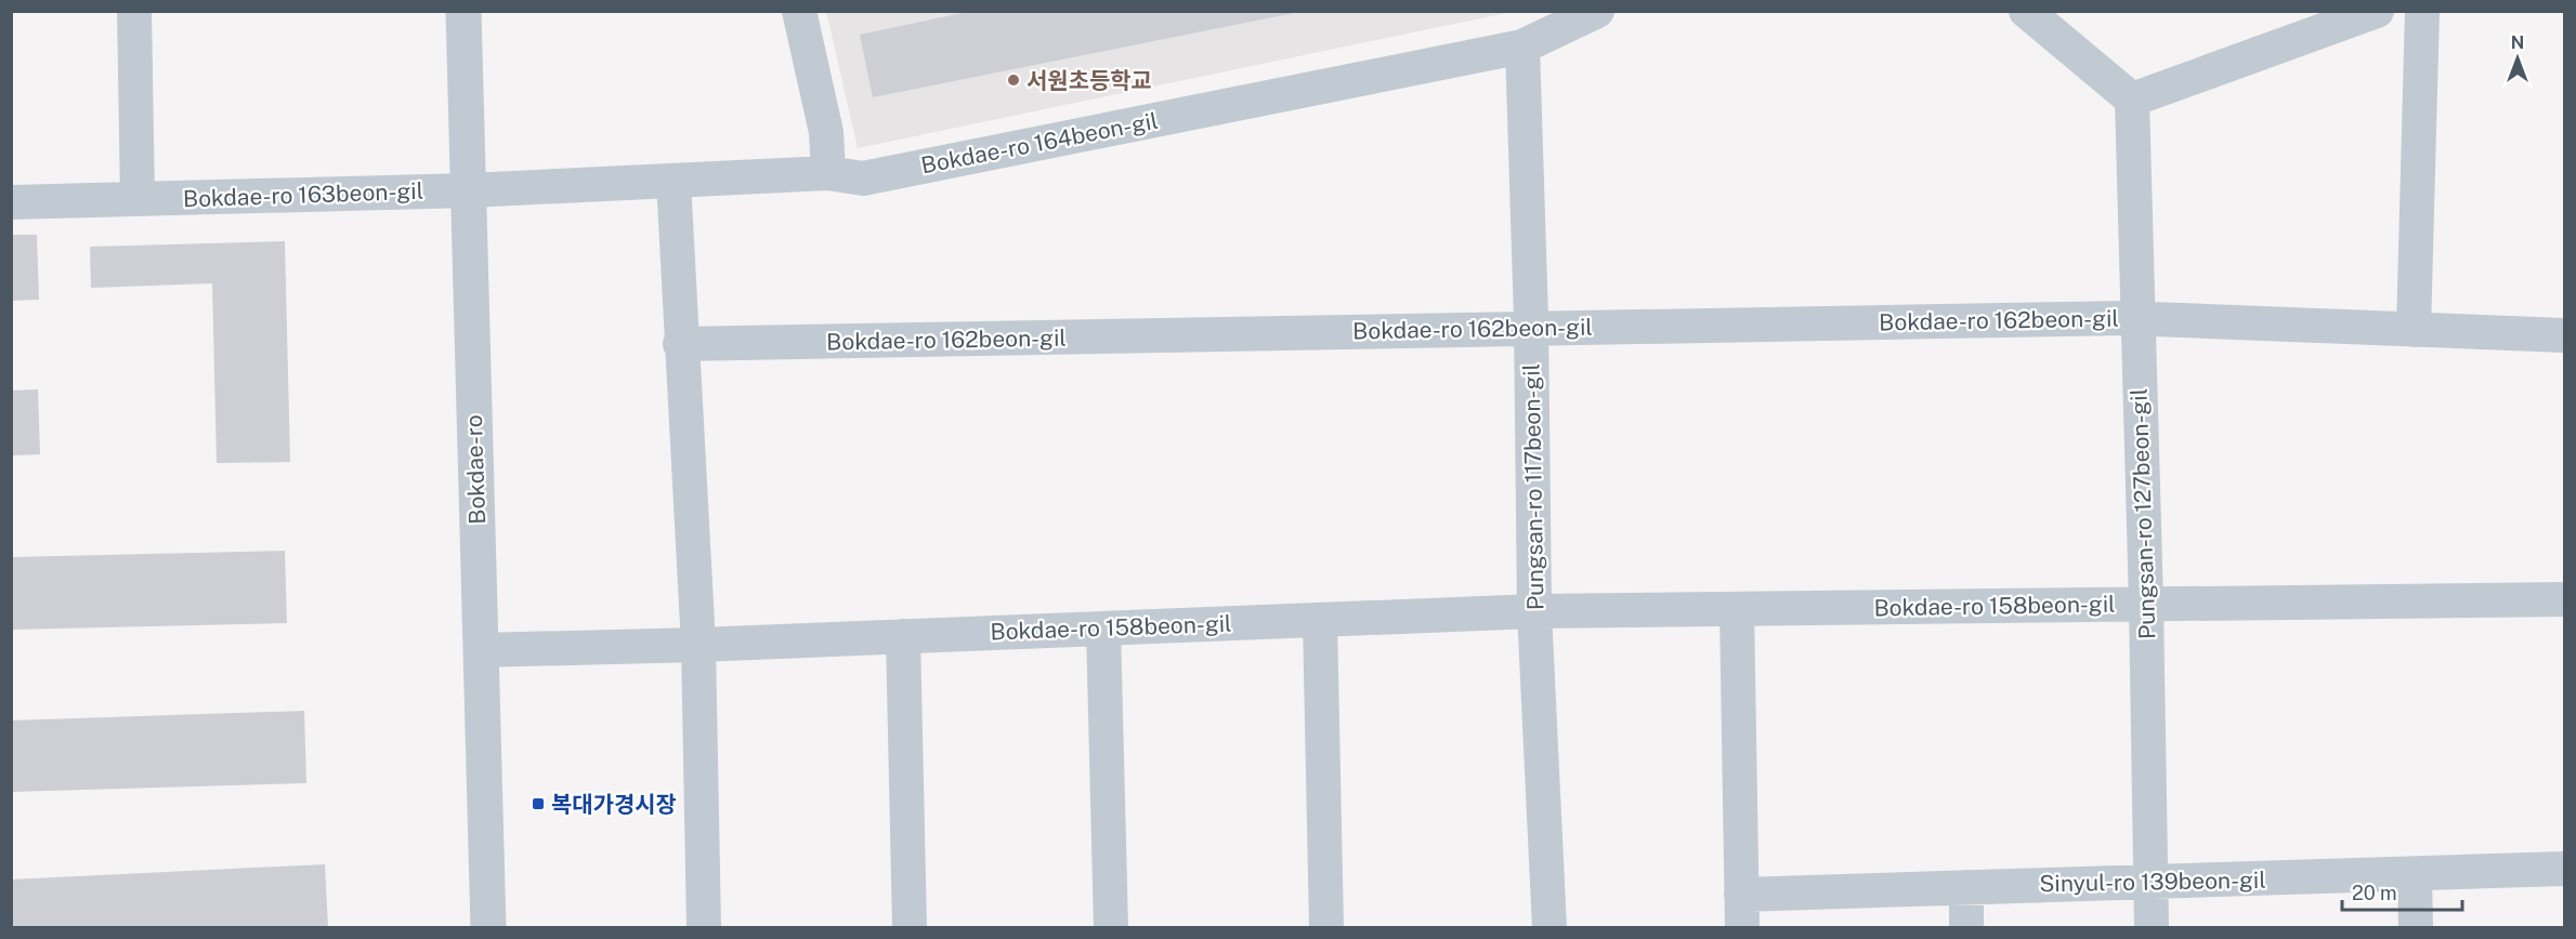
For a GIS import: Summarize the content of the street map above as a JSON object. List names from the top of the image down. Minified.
{"streets":{"street":["Bokdae-ro 164beon-gil","Bokdae-ro 163beon-gil","Bokdae-ro 162beon-gil","Bokdae-ro","Pungsan-ro 117beon-gil","Pungsan-ro 127beon-gil","Bokdae-ro 158beon-gil","Sinyul-ro 139beon-gil"]},"crossings":[["Bokdae-ro 164beon-gil","Bokdae-ro 163beon-gil"],["Bokdae-ro 164beon-gil","Bokdae-ro"],["Bokdae-ro 164beon-gil","Pungsan-ro 117beon-gil"],["Bokdae-ro 163beon-gil","Bokdae-ro"],["Bokdae-ro 162beon-gil","Pungsan-ro 117beon-gil"],["Bokdae-ro 162beon-gil","Pungsan-ro 127beon-gil"],["Bokdae-ro","Bokdae-ro 158beon-gil"],["Pungsan-ro 117beon-gil","Bokdae-ro 158beon-gil"],["Pungsan-ro 127beon-gil","Bokdae-ro 158beon-gil"],["Pungsan-ro 127beon-gil","Sinyul-ro 139beon-gil"]],"places":{"other":["서원초등학교"],"transit":["복대가경시장"]},"scale_bar":"20 m","north":"top"}
